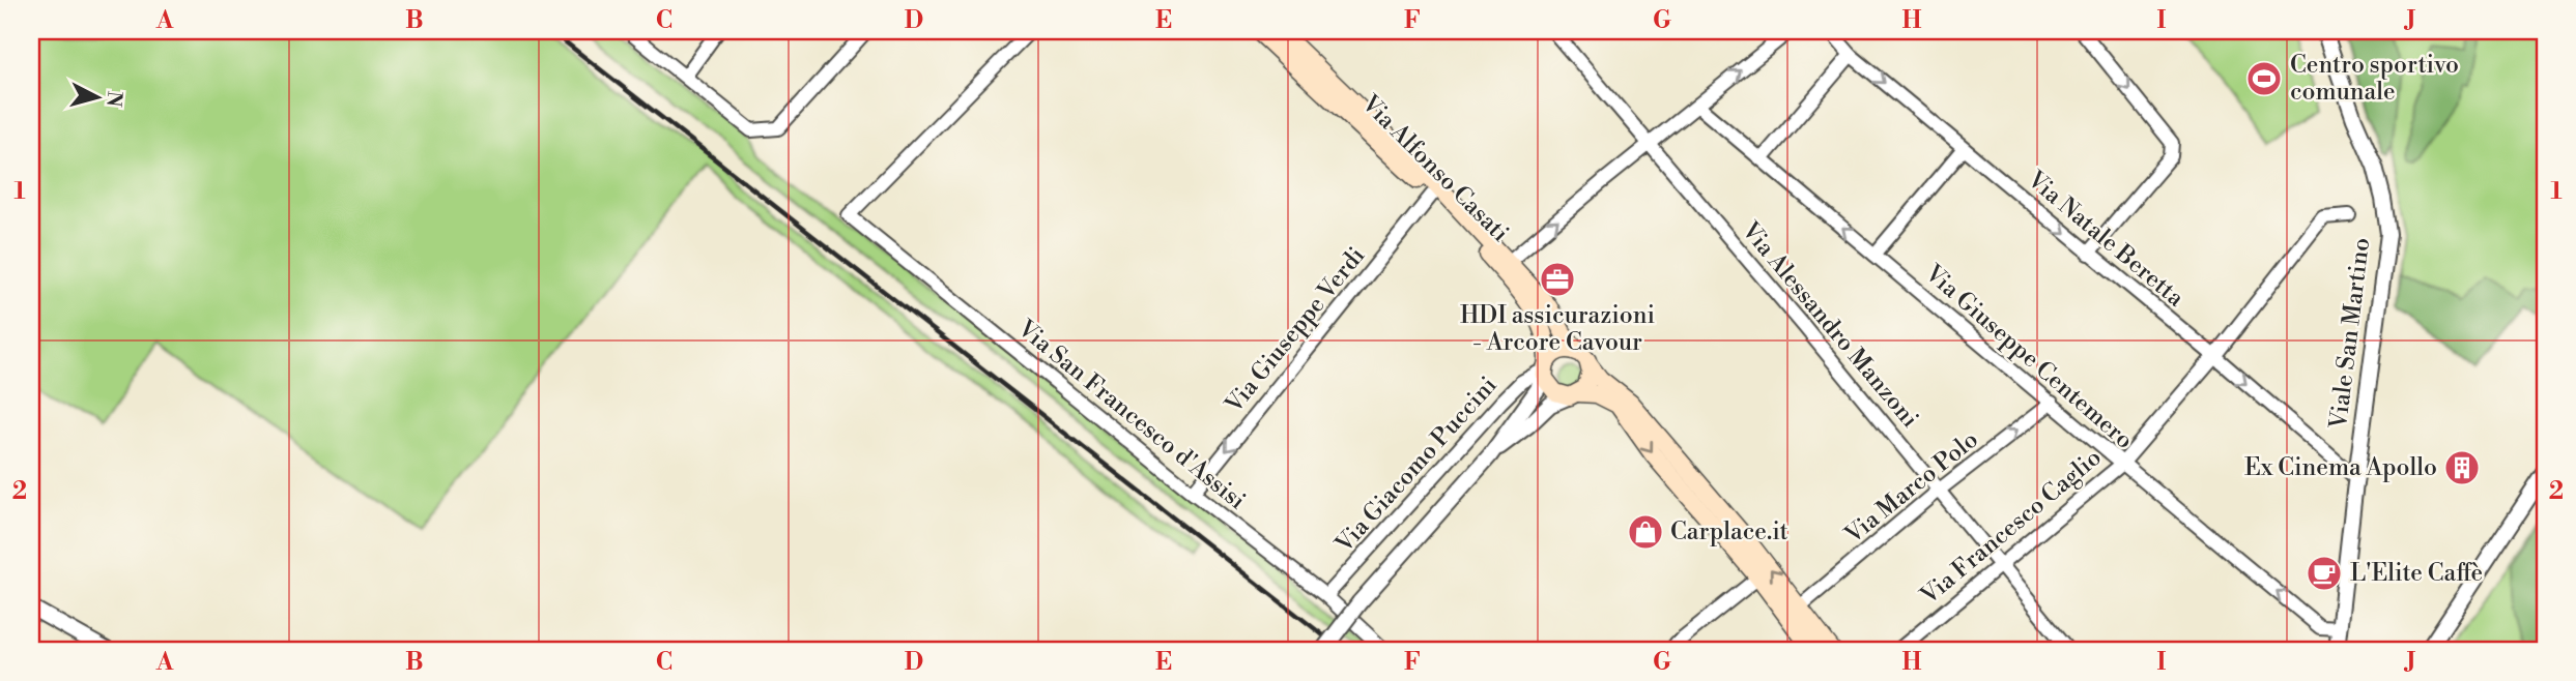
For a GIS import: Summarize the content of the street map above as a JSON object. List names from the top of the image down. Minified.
{"streets":{"main road":["Via Alfonso Casati"],"street":["Via Natale Beretta","Via Alessandro Manzoni","Via Giuseppe Verdi","Viale San Martino","Via Giuseppe Centemero","Via San Francesco d'Assisi","Via Giacomo Puccini","Via Marco Polo","Via Francesco Caglio"]},"crossings":[["Via Alfonso Casati","Via Giuseppe Verdi"],["Via Alfonso Casati","Via Giacomo Puccini"],["Via Alfonso Casati","Via Marco Polo"],["Via Natale Beretta","Viale San Martino"],["Via Natale Beretta","Via Francesco Caglio"],["Via Alessandro Manzoni","Via Marco Polo"],["Via Alessandro Manzoni","Via Francesco Caglio"],["Via Giuseppe Verdi","Via San Francesco d'Assisi"],["Viale San Martino","Via Giuseppe Centemero"],["Via Giuseppe Centemero","Via Marco Polo"],["Via Giuseppe Centemero","Via Francesco Caglio"],["Via San Francesco d'Assisi","Via Giacomo Puccini"]],"one_way":["Via Natale Beretta","Via Giuseppe Verdi","Via Giuseppe Centemero","Via Marco Polo"],"places":{"sports":["Centro sportivo comunale"],"office":["HDI assicurazioni - Arcore Cavour"],"building":["Ex Cinema Apollo"],"shop":["Carplace.it"],"cafe":["L'Elite Caffè"]},"north":"right","grid":{"columns":["A","B","C","D","E","F","G","H","I","J"],"rows":["1","2"]}}
